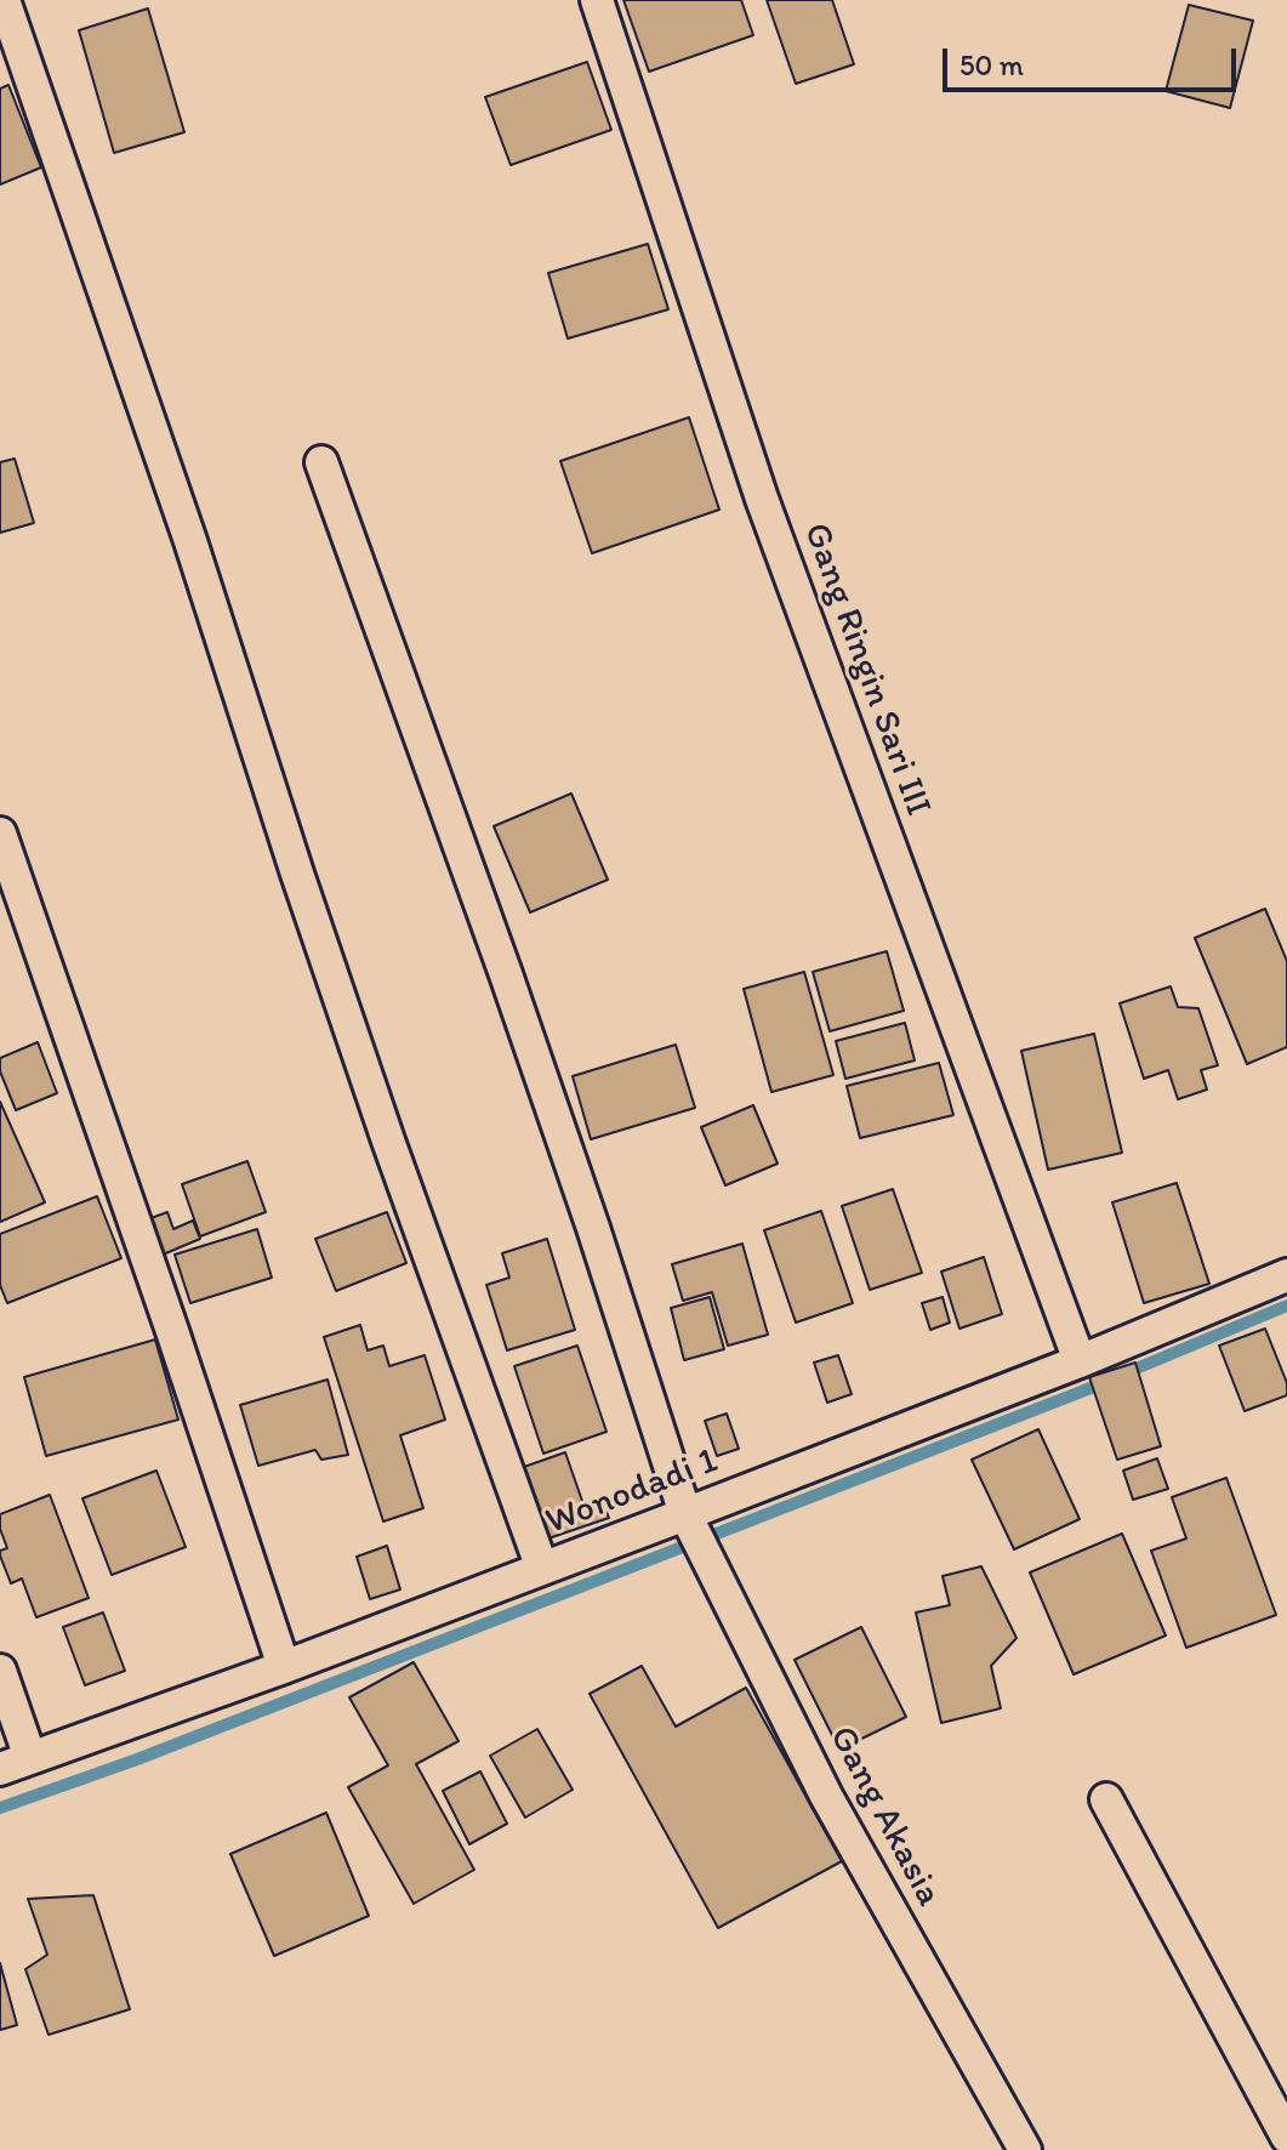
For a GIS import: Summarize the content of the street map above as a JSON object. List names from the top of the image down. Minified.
{"streets":{"street":["Gang Ringin Sari III","Wonodadi 1","Gang Akasia"]},"crossings":[["Gang Ringin Sari III","Wonodadi 1"],["Wonodadi 1","Gang Akasia"]],"scale_bar":"50 m"}
